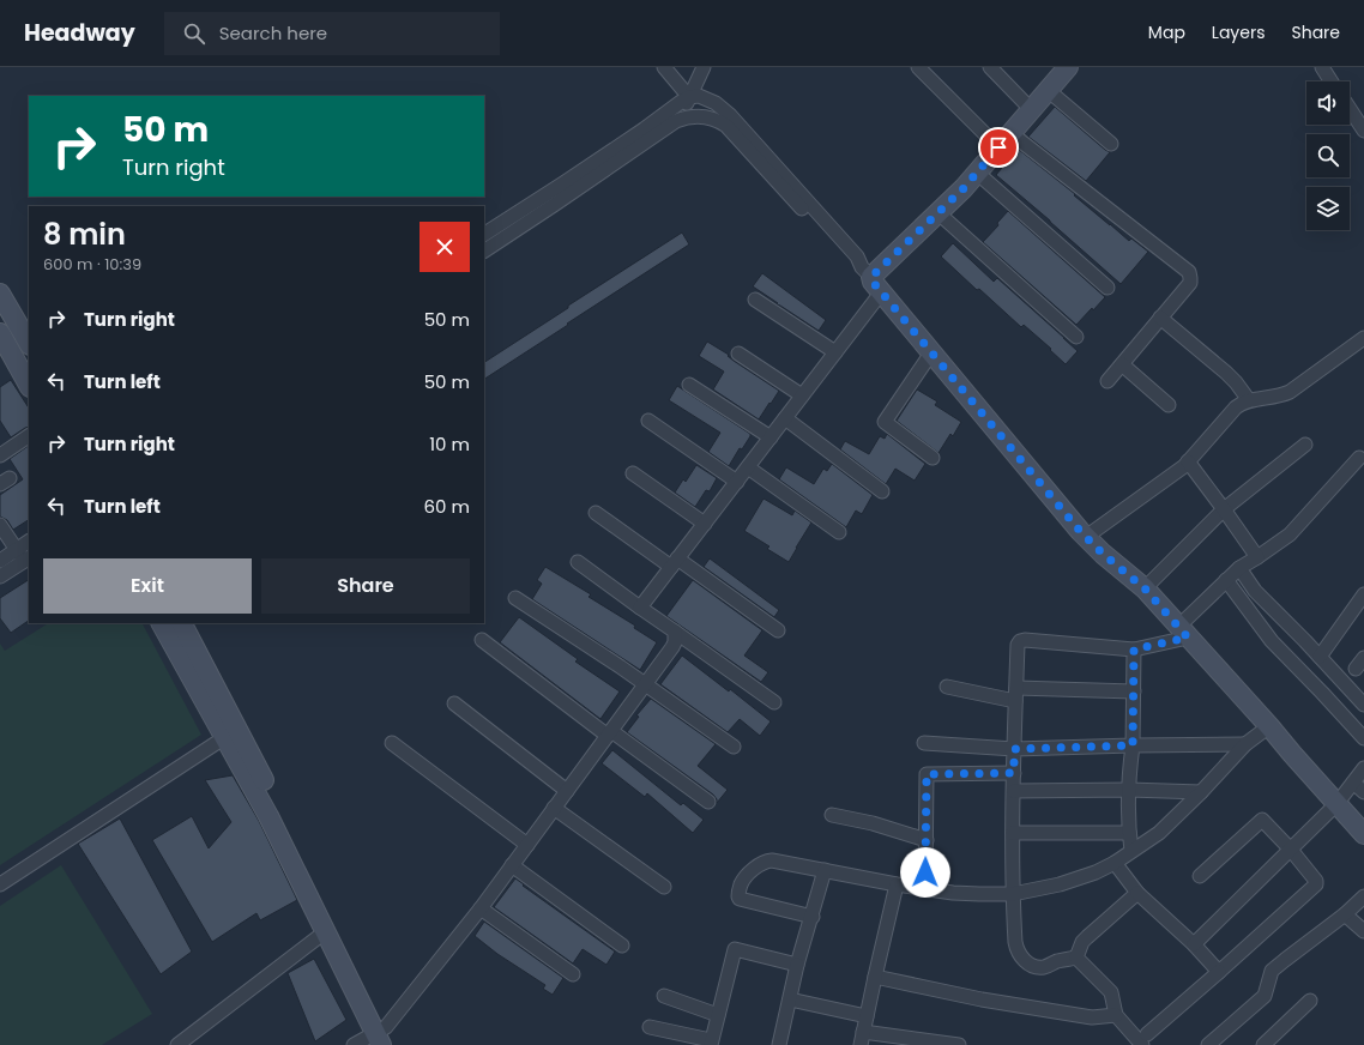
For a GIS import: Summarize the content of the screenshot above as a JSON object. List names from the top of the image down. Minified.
{"page":{"header":"Headway","search":"Search here","nav":["Map","Layers","Share"],"turn":["50 m","Turn right"],"heading":["8 min","600 m · 10:39"],"list":[{"name":"Turn right","value":"50 m"},{"name":"Turn left","value":"50 m"},{"name":"Turn right","value":"10 m"},{"name":"Turn left","value":"60 m"}],"buttons":["Exit","Share"]}}
